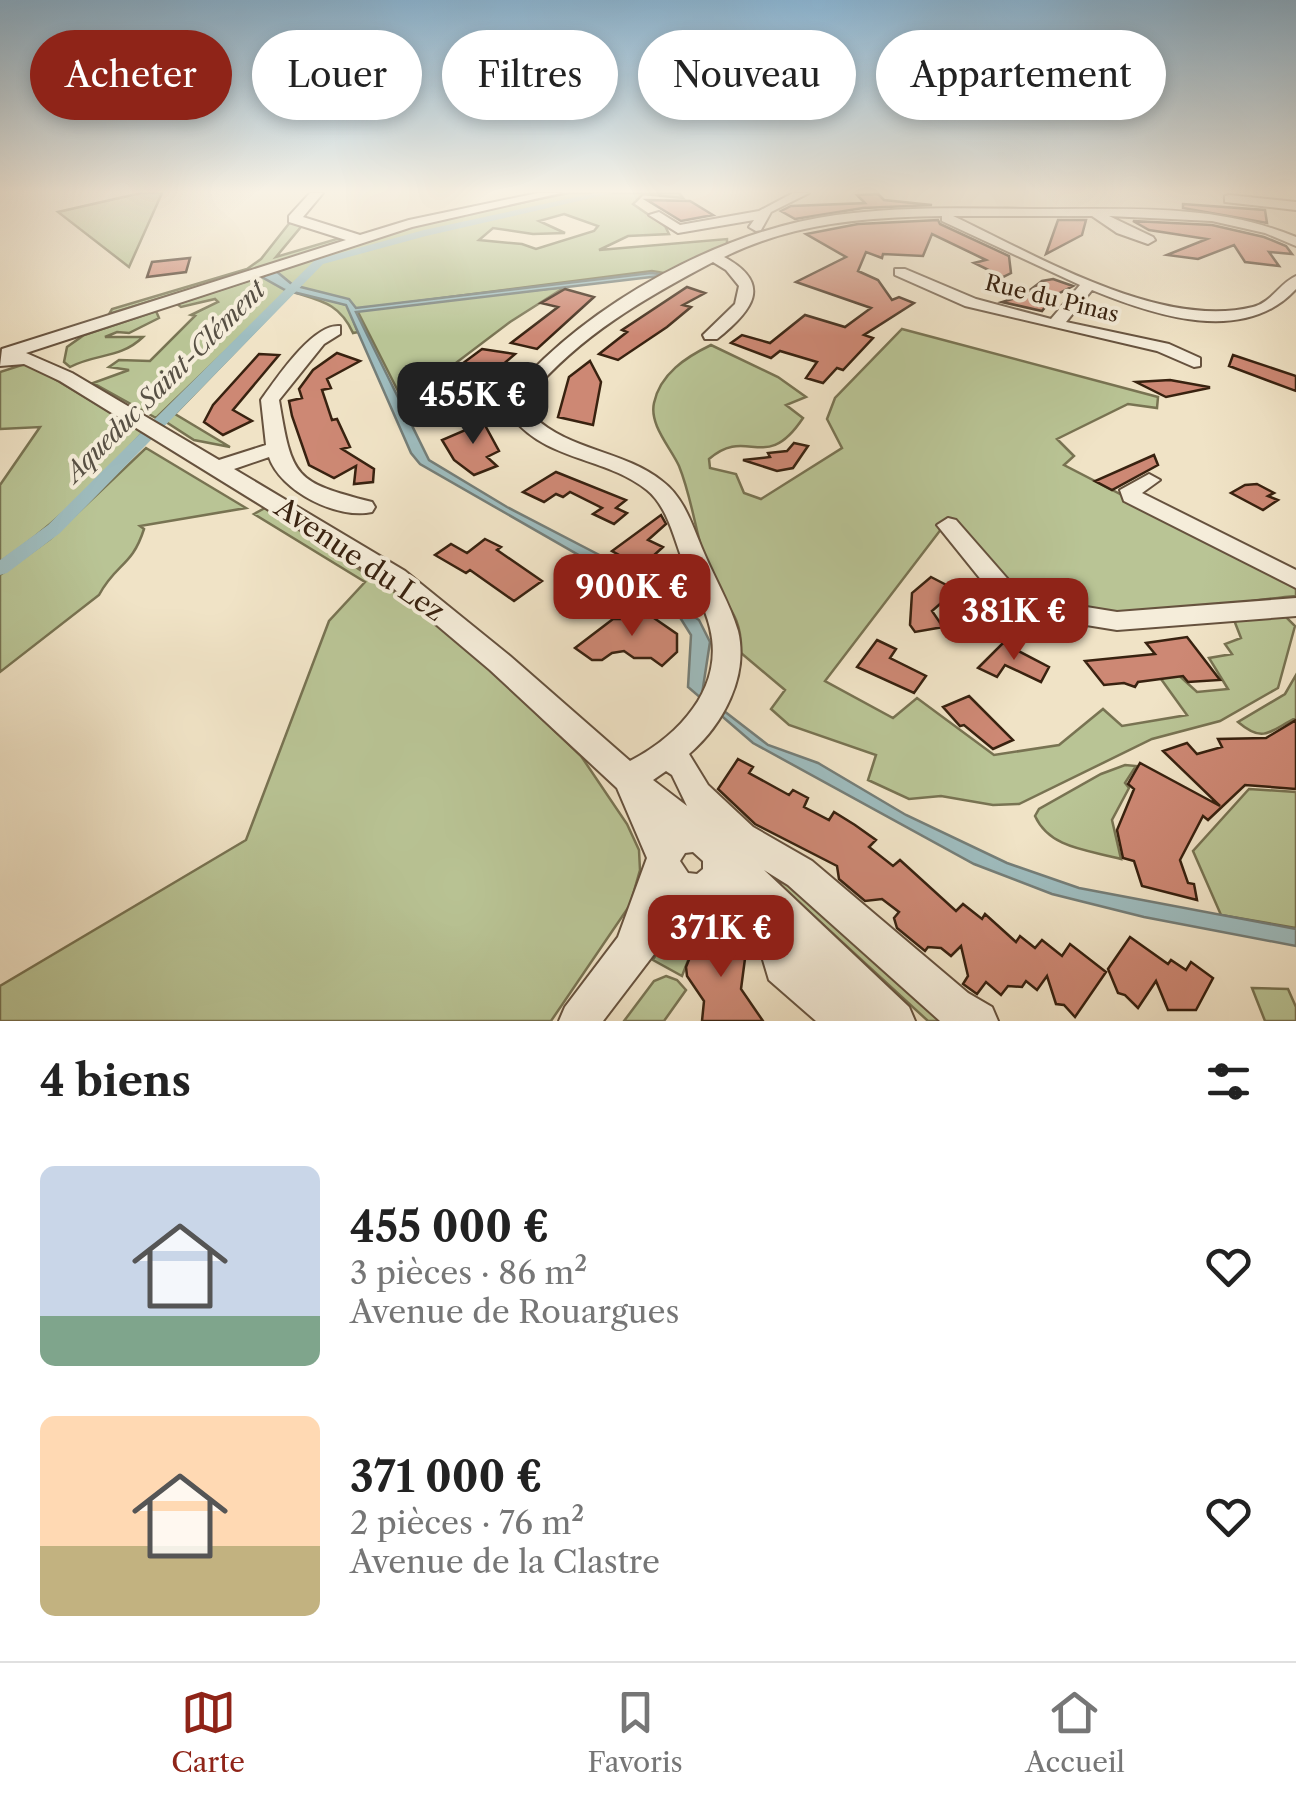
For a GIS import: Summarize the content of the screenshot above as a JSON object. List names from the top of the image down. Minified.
{"streets":{"street":["Rue du Pinas","Avenue du Lez"]},"water":["Aqueduc Saint-Clément"],"page":{"chip":["Acheter","Louer","Filtres","Nouveau","Appartement"],"price":["455K €","900K €","381K €","371K €"],"heading":"4 biens","list":[{"name":"455 000 €","note":"3 pièces · 86 m² · Avenue de Rouargues"},{"name":"371 000 €","note":"2 pièces · 76 m² · Avenue de la Clastre"}],"tabs":["Carte","Favoris","Accueil"]}}
